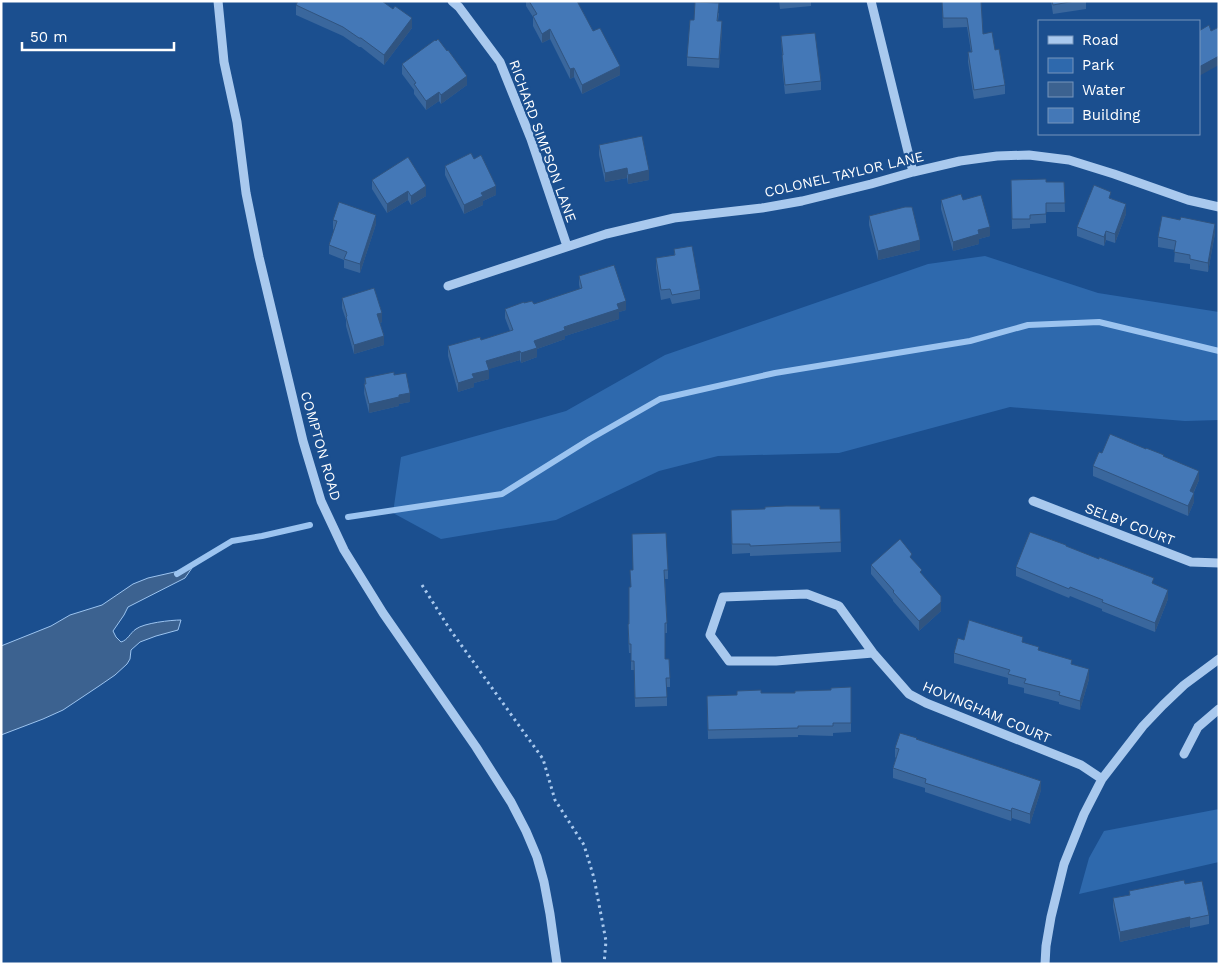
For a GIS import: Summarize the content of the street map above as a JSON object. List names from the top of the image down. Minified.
{"streets":{"street":["RICHARD SIMPSON LANE","COLONEL TAYLOR LANE","COMPTON ROAD","SELBY COURT","HOVINGHAM COURT"]},"crossings":[["RICHARD SIMPSON LANE","COLONEL TAYLOR LANE"]],"legend":["Road","Park","Water","Building"],"scale_bar":"50 m"}
